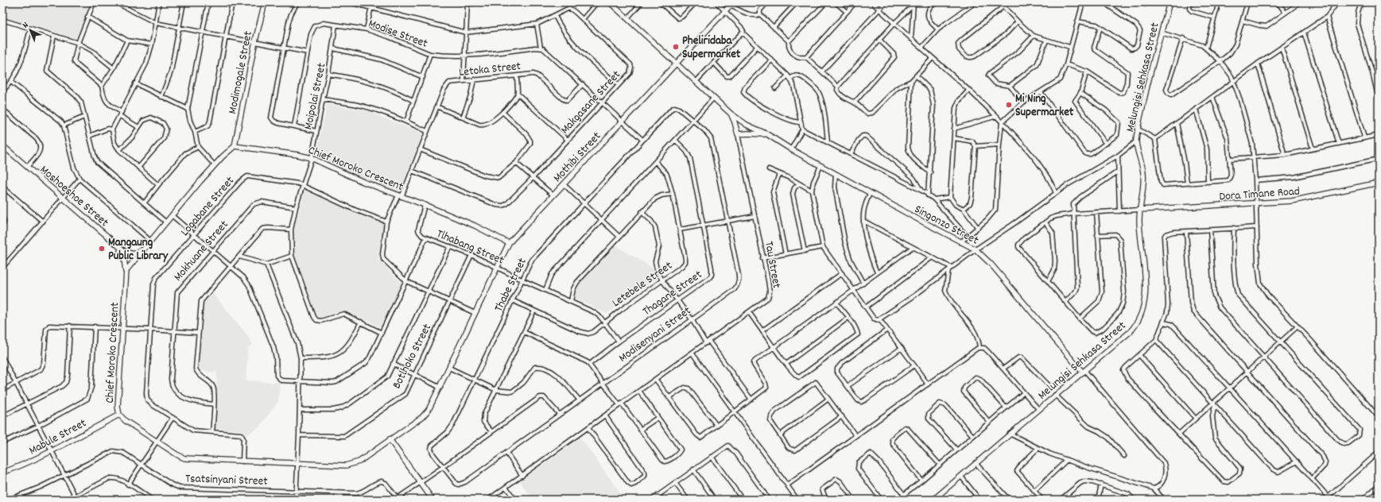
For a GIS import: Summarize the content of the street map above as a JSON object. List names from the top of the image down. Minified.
{"streets":{"street":["Modise Street","Letoka Street","Modimogale Street","Melungisi Sehkasa Street","Moipolai Street","Makgasane Street","Mothibi Street","Chief Moroko Crescent","Dora Timane Road","Moshoeshoe Street","Logabane Street","Singonzo Street","Tlhabang Street","Mokhuane Street","Tau Street","Letebele Street","Thabe Street","Thagane Street","Modisenyani Street","Botlhoko Street","Mabule Street","Tsatsinyani Street"]},"crossings":[["Modise Street","Moipolai Street"],["Letoka Street","Makgasane Street"],["Letoka Street","Chief Moroko Crescent"],["Letoka Street","Logabane Street"],["Modimogale Street","Chief Moroko Crescent"],["Melungisi Sehkasa Street","Dora Timane Road"],["Melungisi Sehkasa Street","Singonzo Street"],["Moipolai Street","Chief Moroko Crescent"],["Moipolai Street","Logabane Street"],["Moipolai Street","Mokhuane Street"],["Mothibi Street","Chief Moroko Crescent"],["Mothibi Street","Singonzo Street"],["Mothibi Street","Tlhabang Street"],["Chief Moroko Crescent","Moshoeshoe Street"],["Chief Moroko Crescent","Logabane Street"],["Chief Moroko Crescent","Tlhabang Street"],["Chief Moroko Crescent","Mabule Street"],["Singonzo Street","Tau Street"],["Tlhabang Street","Letebele Street"],["Tlhabang Street","Thabe Street"],["Tlhabang Street","Thagane Street"],["Tlhabang Street","Botlhoko Street"],["Letebele Street","Thabe Street"],["Thabe Street","Modisenyani Street"]],"places":["Pheliridaba Supermarket","Mi Ning Supermarket","Mangaung Public Library"],"north":"top left"}
